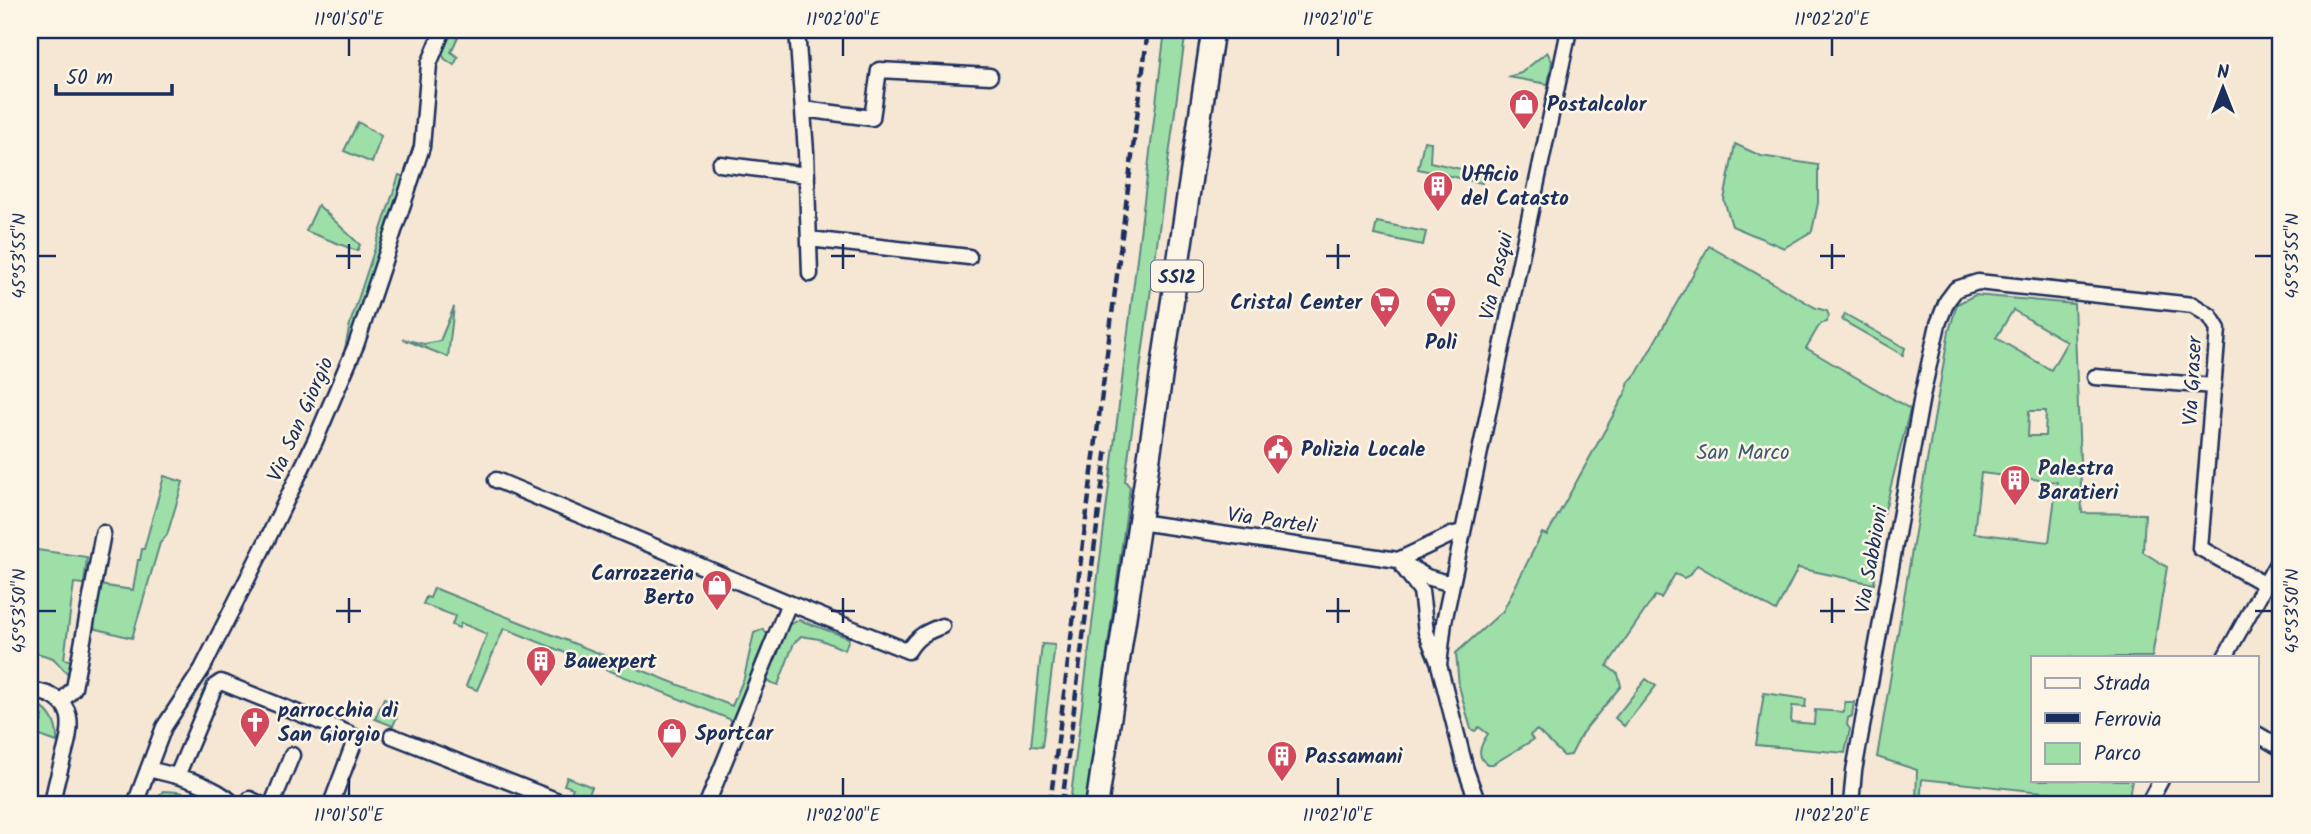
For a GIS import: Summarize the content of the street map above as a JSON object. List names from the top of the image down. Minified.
{"streets":{"main road":["SS12"],"street":["Via Pasqui","Via Graser","Via San Giorgio","Via Parteli","Via Sabbioni"]},"crossings":[["SS12","Via Parteli"],["Via Graser","Via Sabbioni"]],"parks":["San Marco"],"places":{"shop":["Postalcolor","Carrozzeria Berto","Sportcar"],"building":["Ufficio del Catasto","Palestra Baratieri","Bauexpert","Passamani"],"supermarket":["Cristal Center","Poli"],"public building":["Polizia Locale"],"church":["parrocchia di San Giorgio"]},"legend":["Strada","Ferrovia","Parco"],"scale_bar":"50 m","north":"top","coordinates":["11°01'50\"E","11°02'00\"E","11°02'10\"E","11°02'20\"E","45°53'55\"N","45°53'50\"N"]}
